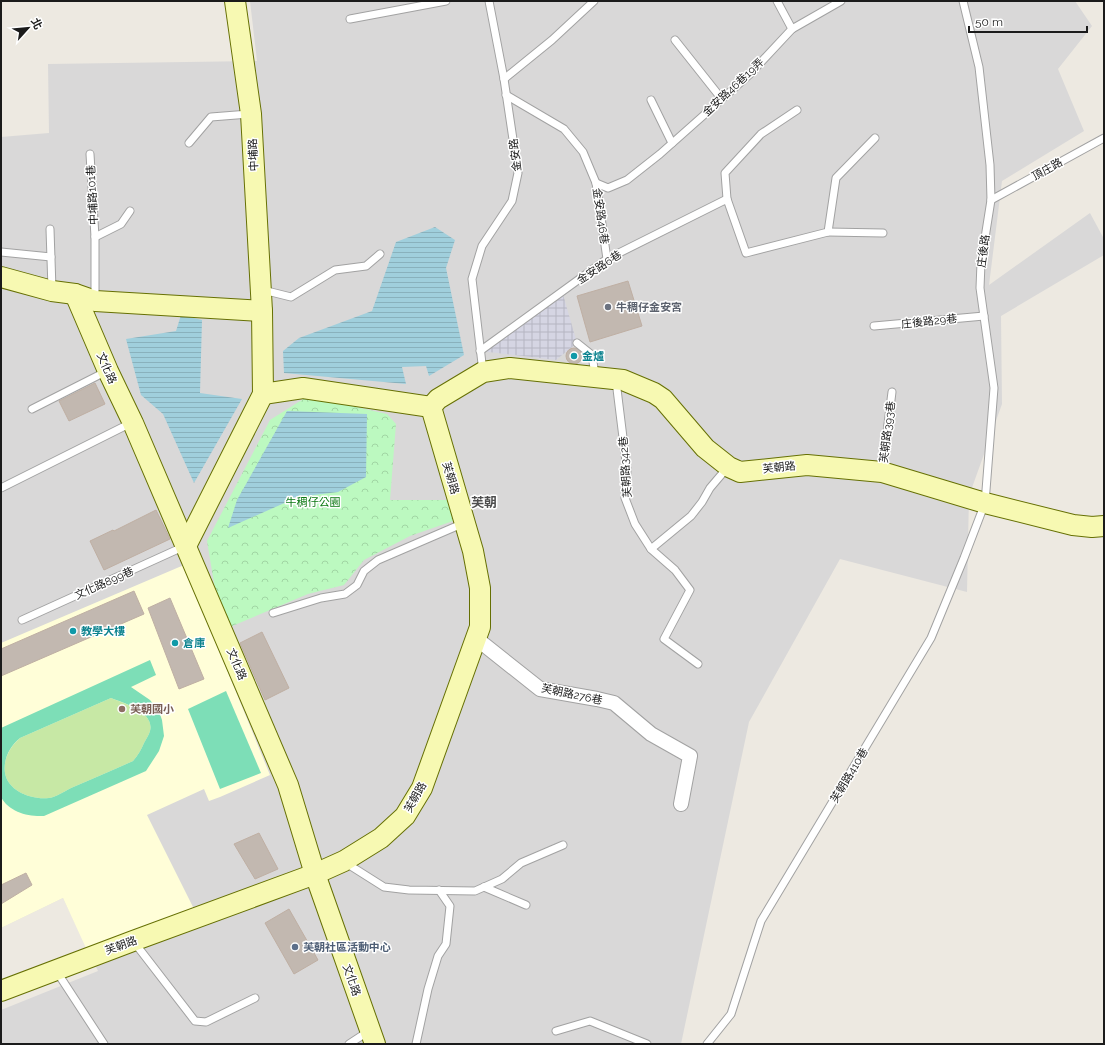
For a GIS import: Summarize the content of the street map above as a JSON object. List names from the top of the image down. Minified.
{"streets":{"street":["中埔路","文化路","芙朝路","芙朝路276巷"],"lane":["金安路46巷19弄","金安路","頂庄路","中埔路101巷","金安路46巷","庄後路","金安路6巷","庄後路29巷","芙朝路393巷","芙朝路342巷","文化路899巷","芙朝路410巷"]},"crossings":[["金安路46巷19弄","金安路46巷"],["金安路","金安路46巷"],["金安路","金安路6巷"],["金安路","芙朝路"],["頂庄路","庄後路"],["金安路46巷","金安路6巷"],["庄後路","庄後路29巷"],["庄後路","芙朝路"],["庄後路","芙朝路410巷"],["文化路","芙朝路"],["文化路","文化路899巷"],["芙朝路393巷","芙朝路"],["芙朝路342巷","芙朝路"],["芙朝路","芙朝路276巷"],["芙朝路","芙朝路410巷"]],"districts":["芙朝"],"parks":["牛稠仔公園"],"places":["牛稠仔金安宮","金爐","教學大樓","倉庫","芙朝國小","芙朝社區活動中心"],"scale_bar":"50 m","north":"top right"}
